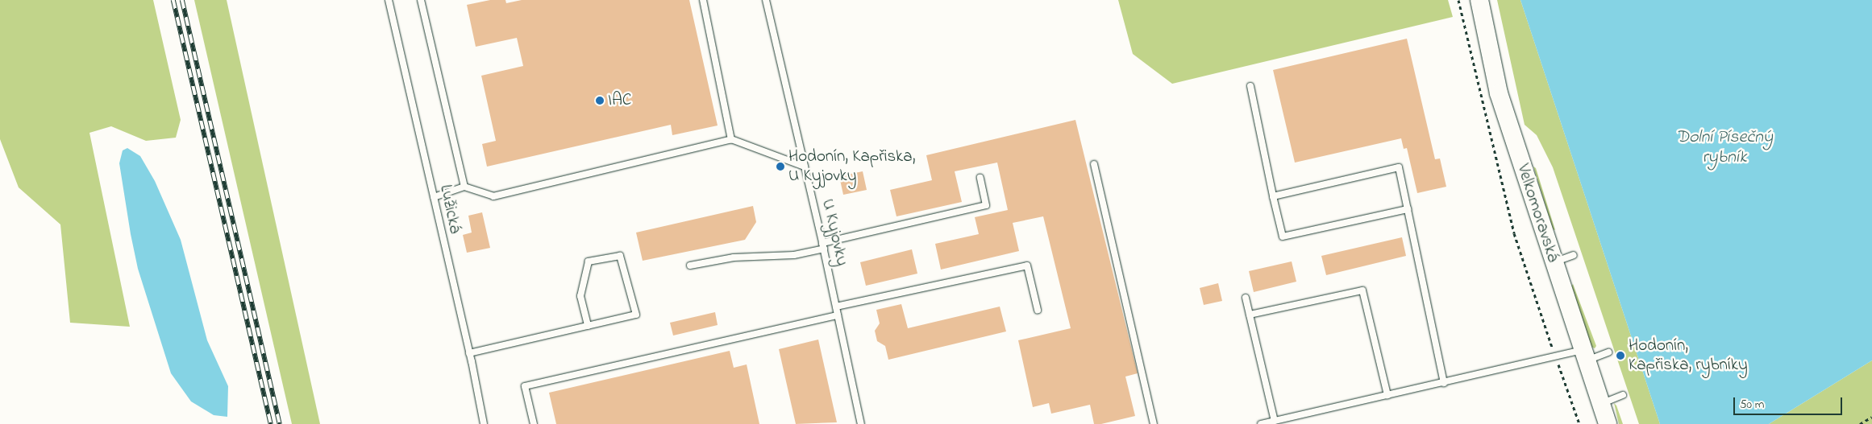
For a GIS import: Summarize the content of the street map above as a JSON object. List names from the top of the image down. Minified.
{"streets":{"street":["Velkomoravská"],"lane":["Lužická","U Kyjovky"]},"water":["Dolní Písečný rybník"],"places":["IAC","Hodonín, Kapřiska, U Kyjovky","Hodonín, Kapřiska, rybníky"],"scale_bar":"50 m"}
